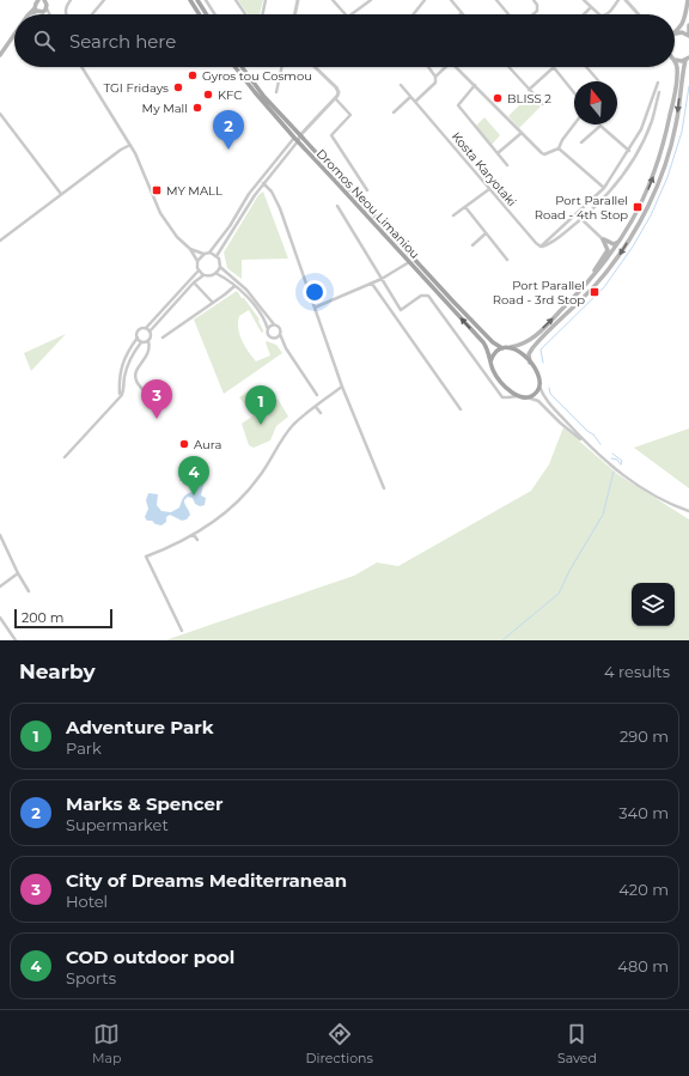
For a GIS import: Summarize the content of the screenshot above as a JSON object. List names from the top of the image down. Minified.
{"streets":{"main road":["Dromos Neou Limaniou"],"street":["Kosta Karyotaki"]},"places":{"other":["Gyros tou Cosmou","TGI Fridays","KFC","BLISS 2","My Mall","Aura"],"transit":["MY MALL","Port Parallel Road - 4th Stop","Port Parallel Road - 3rd Stop"]},"scale_bar":"200 m","north":"top","page":{"search":"Search here","pins":["2","3","1","4"],"scale":"200 m","heading":["Nearby","4 results"],"list":[{"mark":"1","name":"Adventure Park","note":"Park","value":"290 m"},{"mark":"2","name":"Marks & Spencer","note":"Supermarket","value":"340 m"},{"mark":"3","name":"City of Dreams Mediterranean","note":"Hotel","value":"420 m"},{"mark":"4","name":"COD outdoor pool","note":"Sports","value":"480 m"}],"nav":["Map","Directions","Saved"]}}
